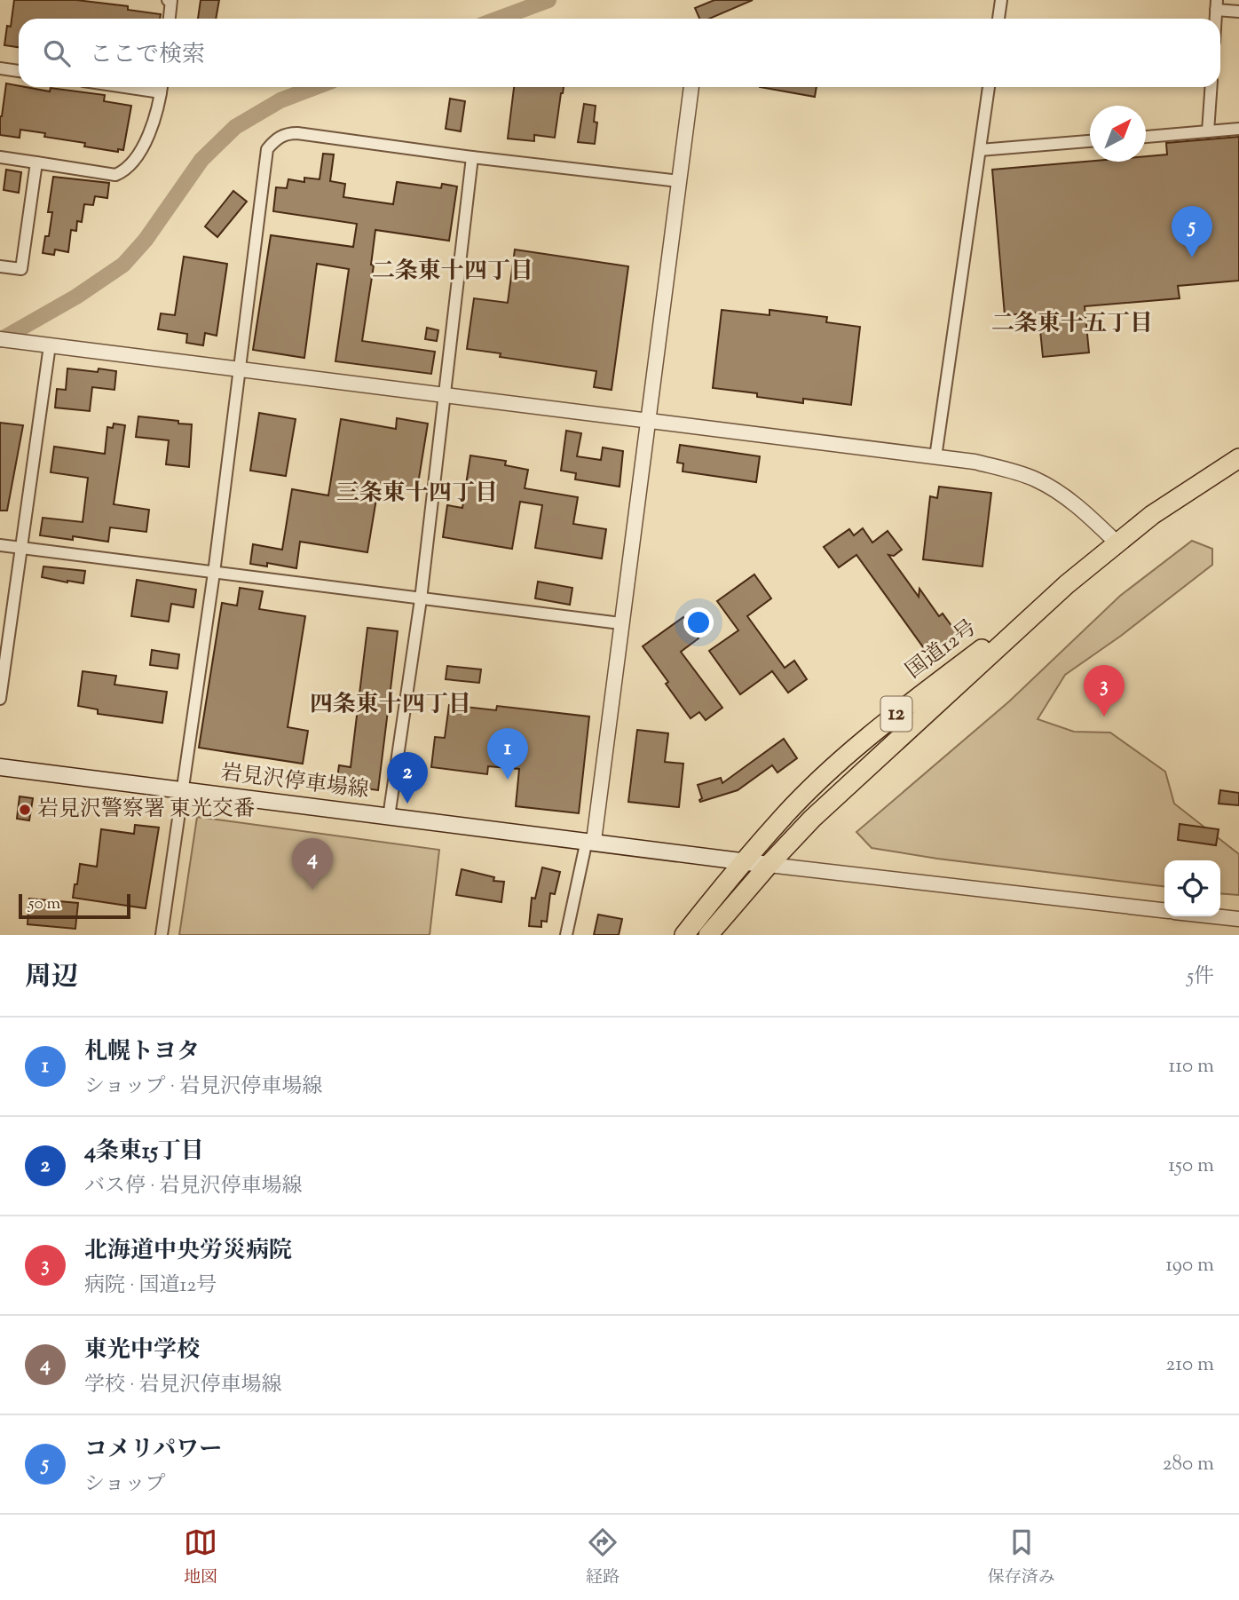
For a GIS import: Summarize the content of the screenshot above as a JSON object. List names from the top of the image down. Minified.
{"streets":{"highway":["国道12号","12"],"main road":["岩見沢停車場線"]},"crossings":[["国道12号","12"],["国道12号","岩見沢停車場線"],["12","岩見沢停車場線"]],"districts":["二条東十四丁目","二条東十五丁目","三条東十四丁目","四条東十四丁目"],"places":["岩見沢警察署 東光交番"],"scale_bar":"50 m","north":"top right","page":{"search":"ここで検索","pins":["5","3","1","2","4"],"scale":"50 m","heading":["周辺","5件"],"list":[{"mark":"1","name":"札幌トヨタ","note":"ショップ · 岩見沢停車場線","value":"110 m"},{"mark":"2","name":"4条東15丁目","note":"バス停 · 岩見沢停車場線","value":"150 m"},{"mark":"3","name":"北海道中央労災病院","note":"病院 · 国道12号","value":"190 m"},{"mark":"4","name":"東光中学校","note":"学校 · 岩見沢停車場線","value":"210 m"},{"mark":"5","name":"コメリパワー","note":"ショップ","value":"280 m"}],"nav":["地図","経路","保存済み"]}}
